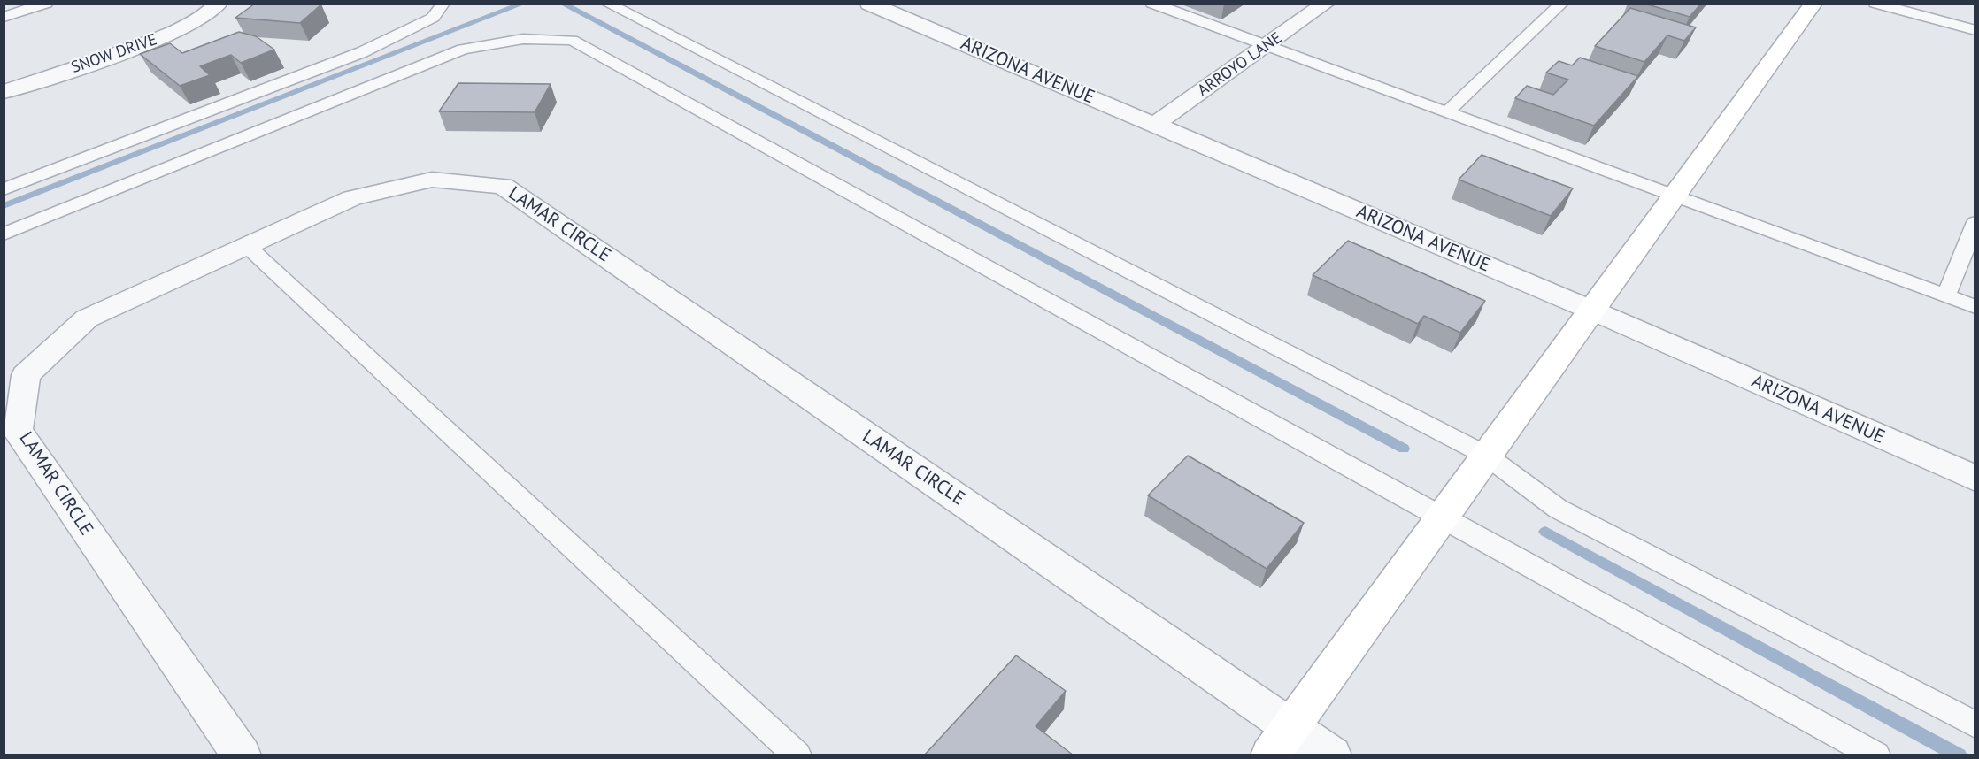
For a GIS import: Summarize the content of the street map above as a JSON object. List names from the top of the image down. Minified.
{"streets":{"street":["SNOW DRIVE","ARROYO LANE","ARIZONA AVENUE","LAMAR CIRCLE"]},"crossings":[["ARROYO LANE","ARIZONA AVENUE"]]}
